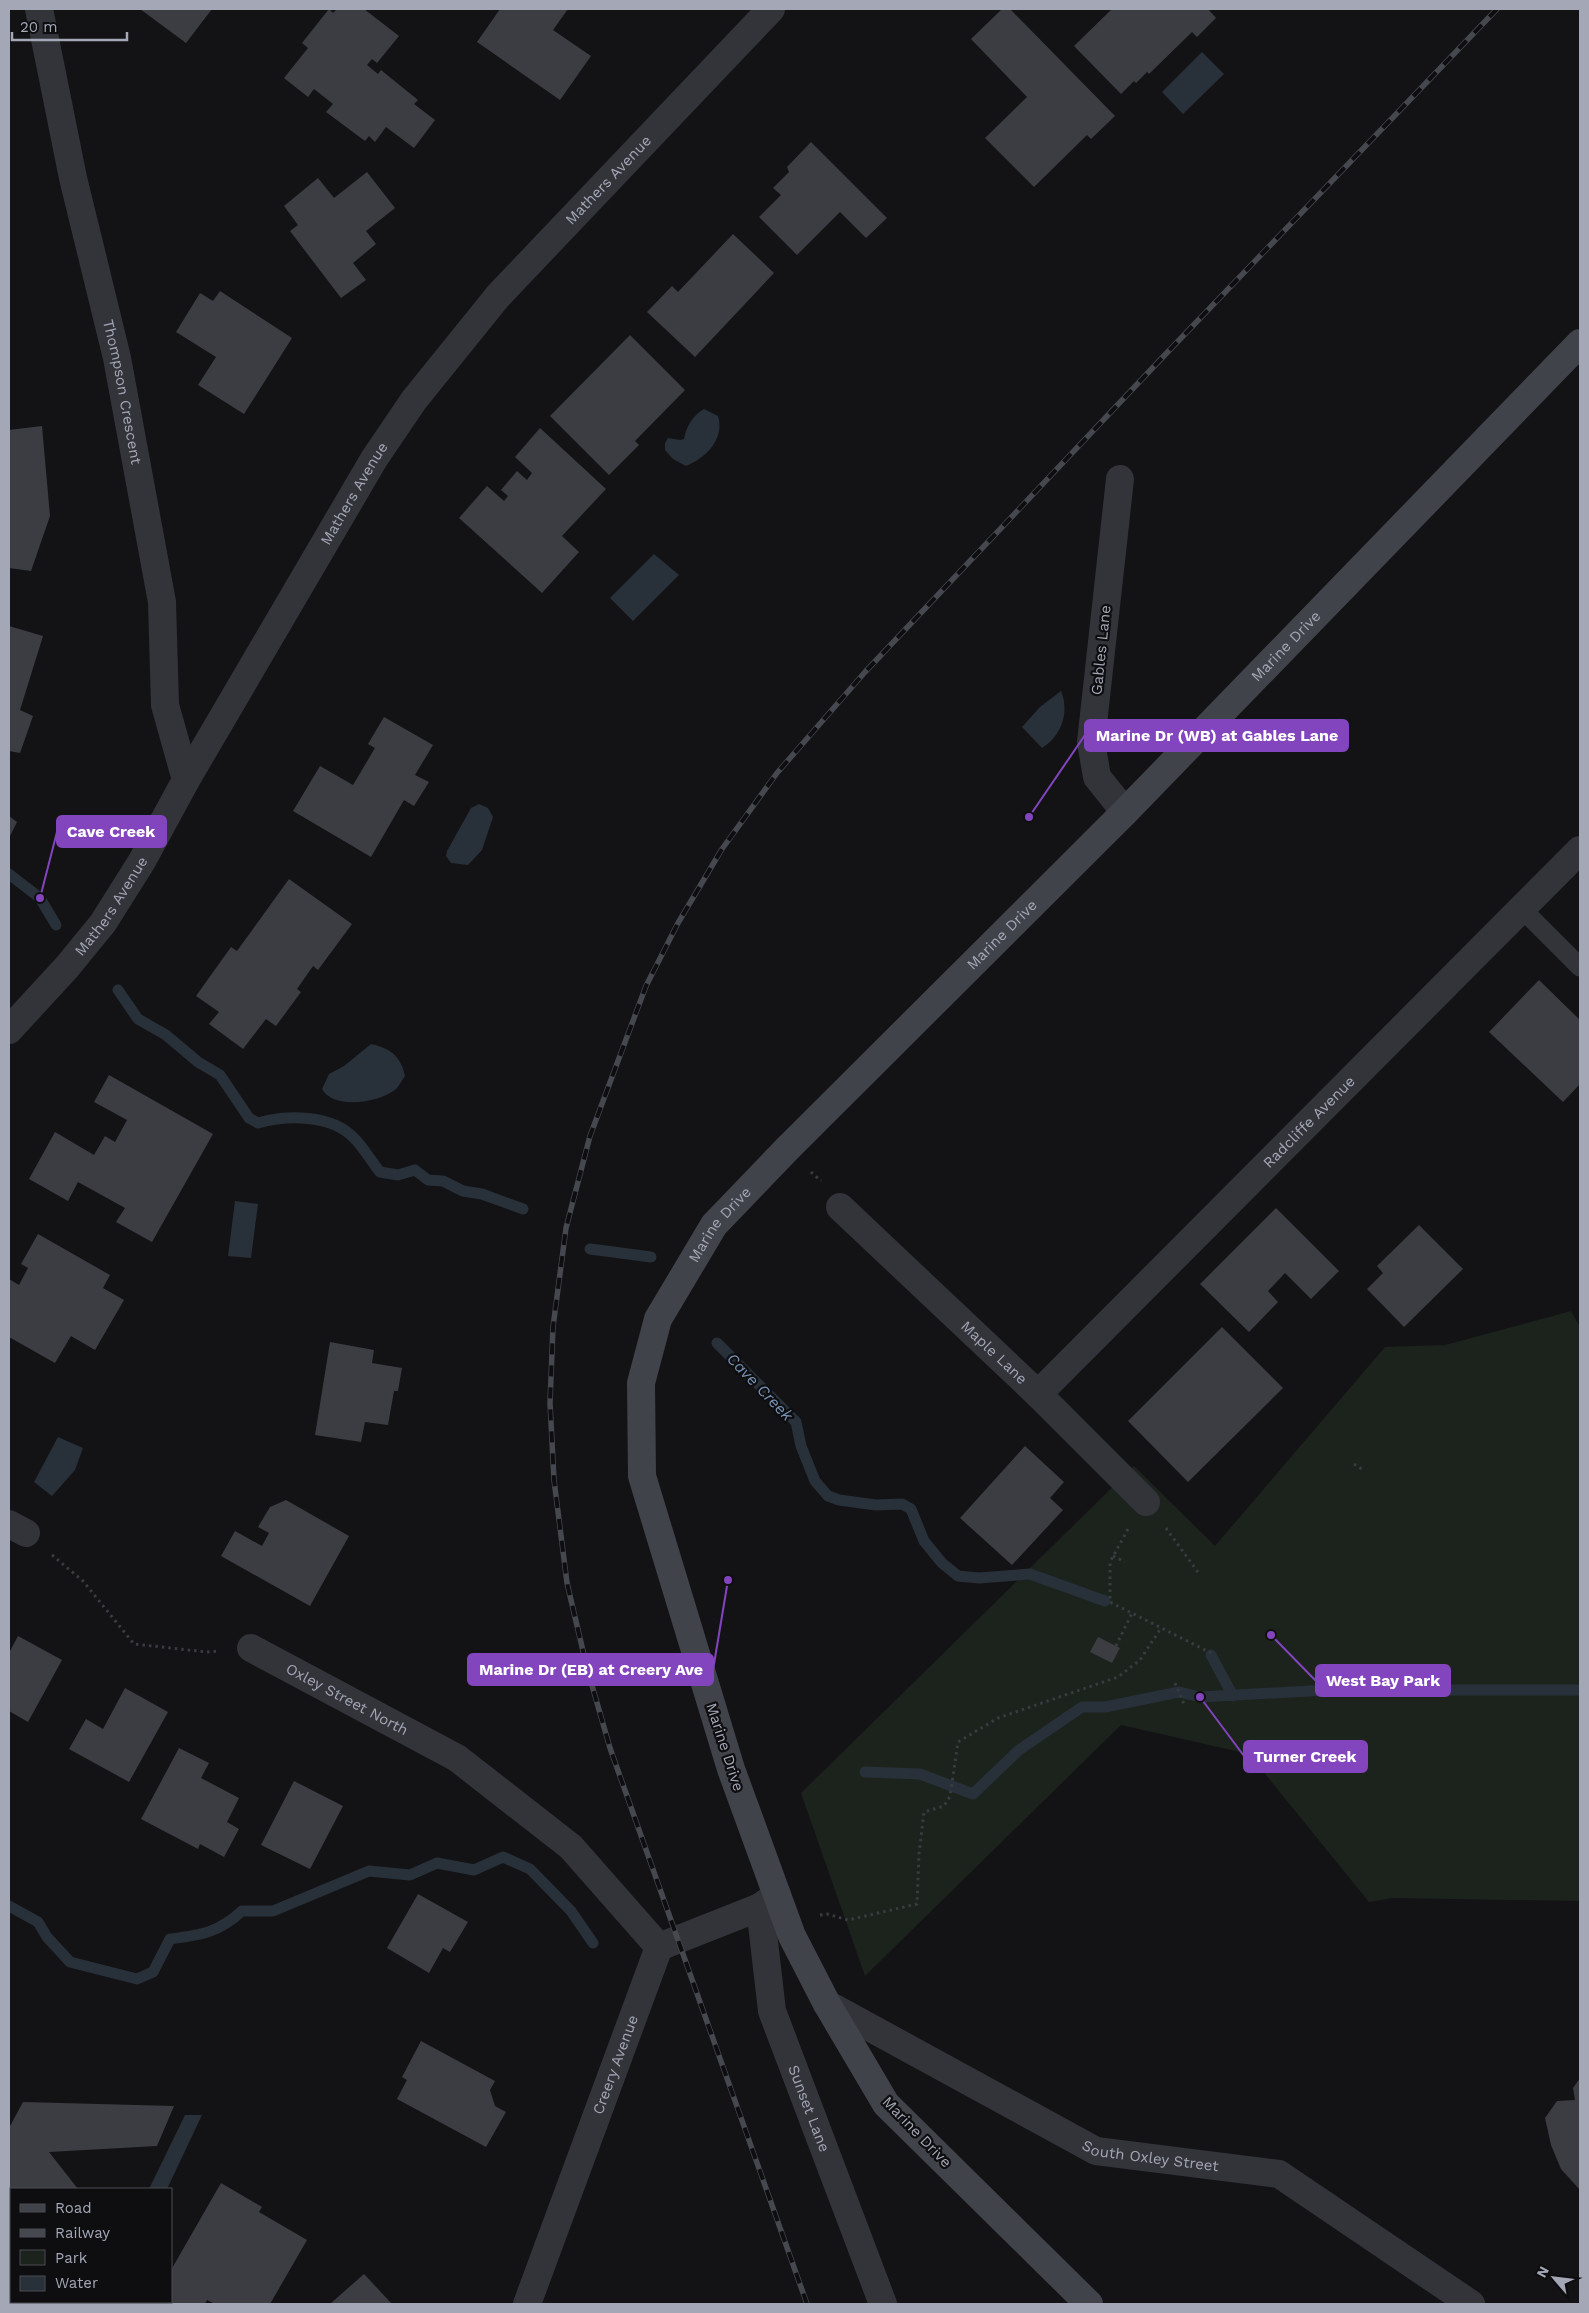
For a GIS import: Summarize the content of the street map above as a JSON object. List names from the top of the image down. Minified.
{"streets":{"main road":["Marine Drive"],"street":["Mathers Avenue","Thompson Crescent","Gables Lane","Radcliffe Avenue","Maple Lane","Oxley Street North","Creery Avenue","Sunset Lane","South Oxley Street"]},"crossings":[["Mathers Avenue","Thompson Crescent"],["Marine Drive","Gables Lane"],["Marine Drive","Sunset Lane"],["Marine Drive","South Oxley Street"],["Radcliffe Avenue","Maple Lane"],["Oxley Street North","Creery Avenue"]],"water":["Cave Creek"],"places":["Marine Dr (WB) at Gables Lane","Cave Creek","Marine Dr (EB) at Creery Ave","West Bay Park","Turner Creek"],"legend":["Road","Railway","Park","Water"],"scale_bar":"20 m","north":"top left"}
